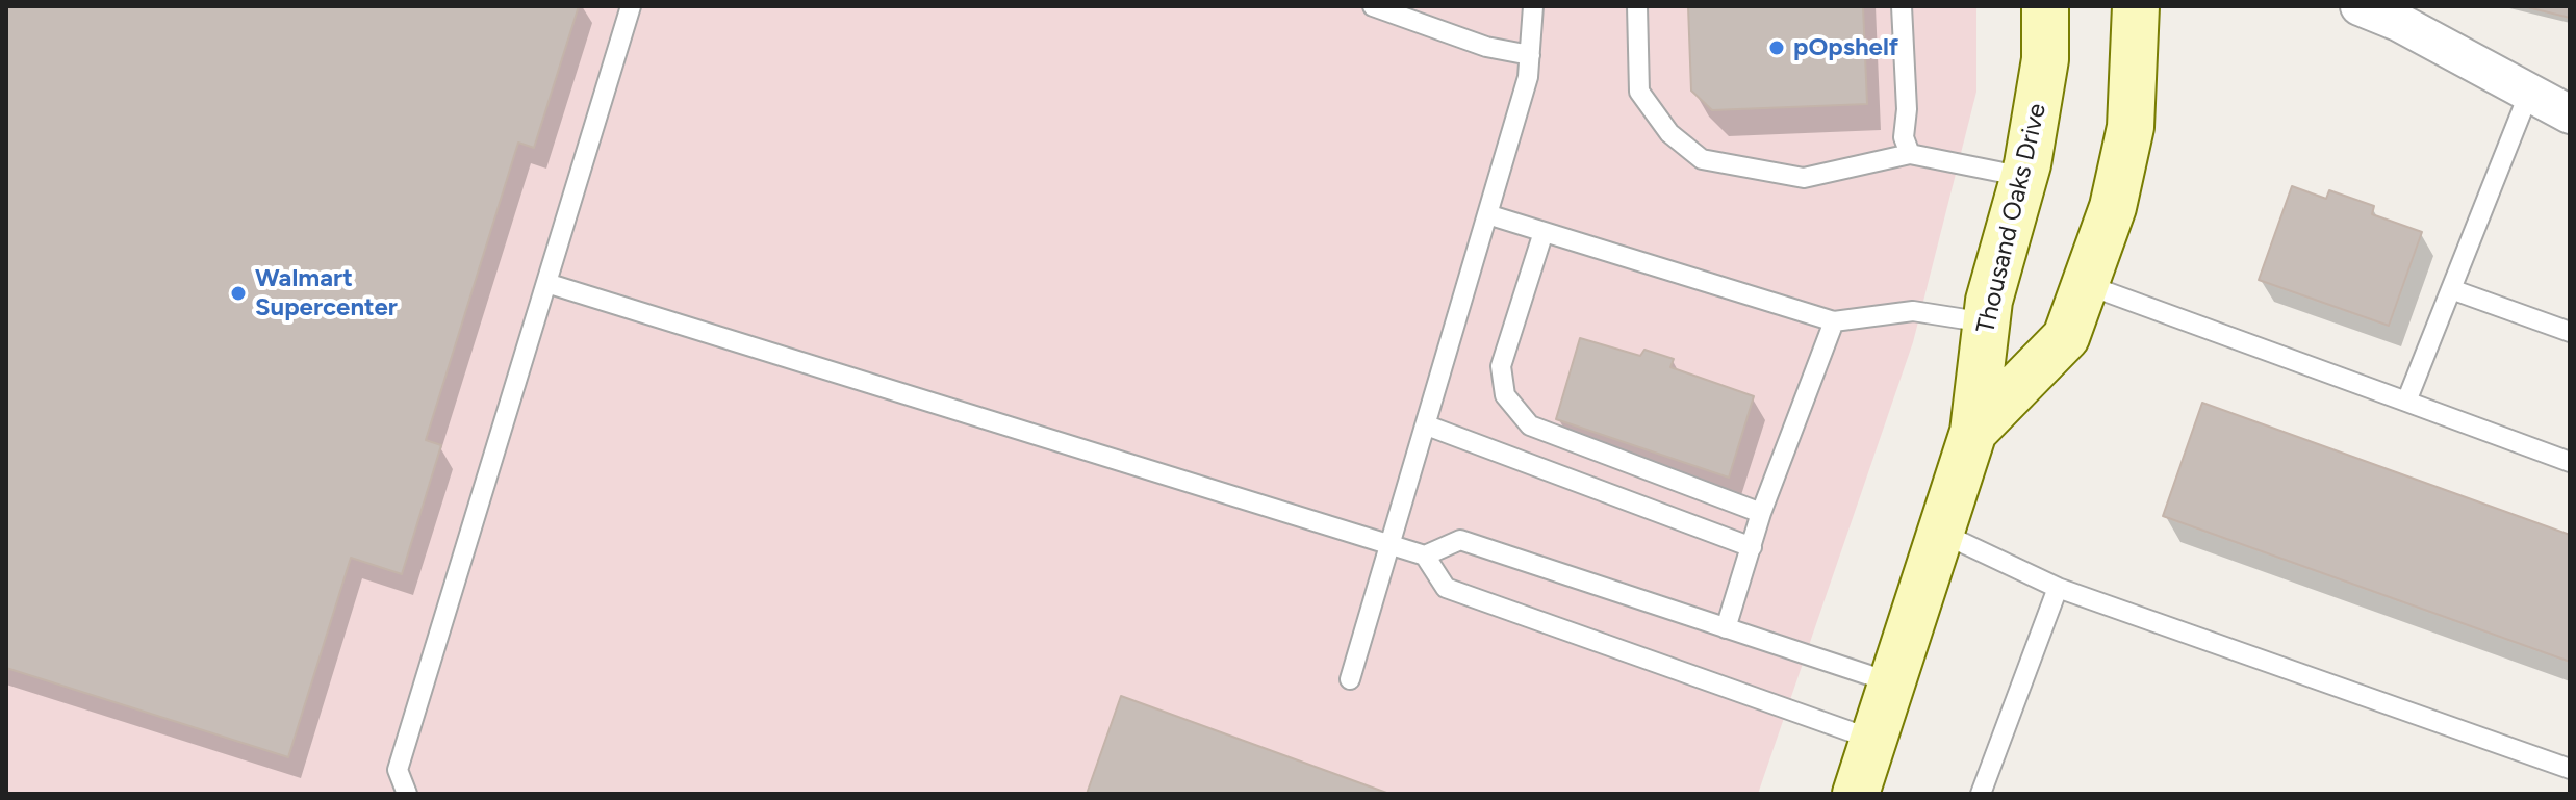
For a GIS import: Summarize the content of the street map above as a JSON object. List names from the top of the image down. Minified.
{"streets":{"main road":["Thousand Oaks Drive"]},"places":["pOpshelf","Walmart Supercenter"]}
